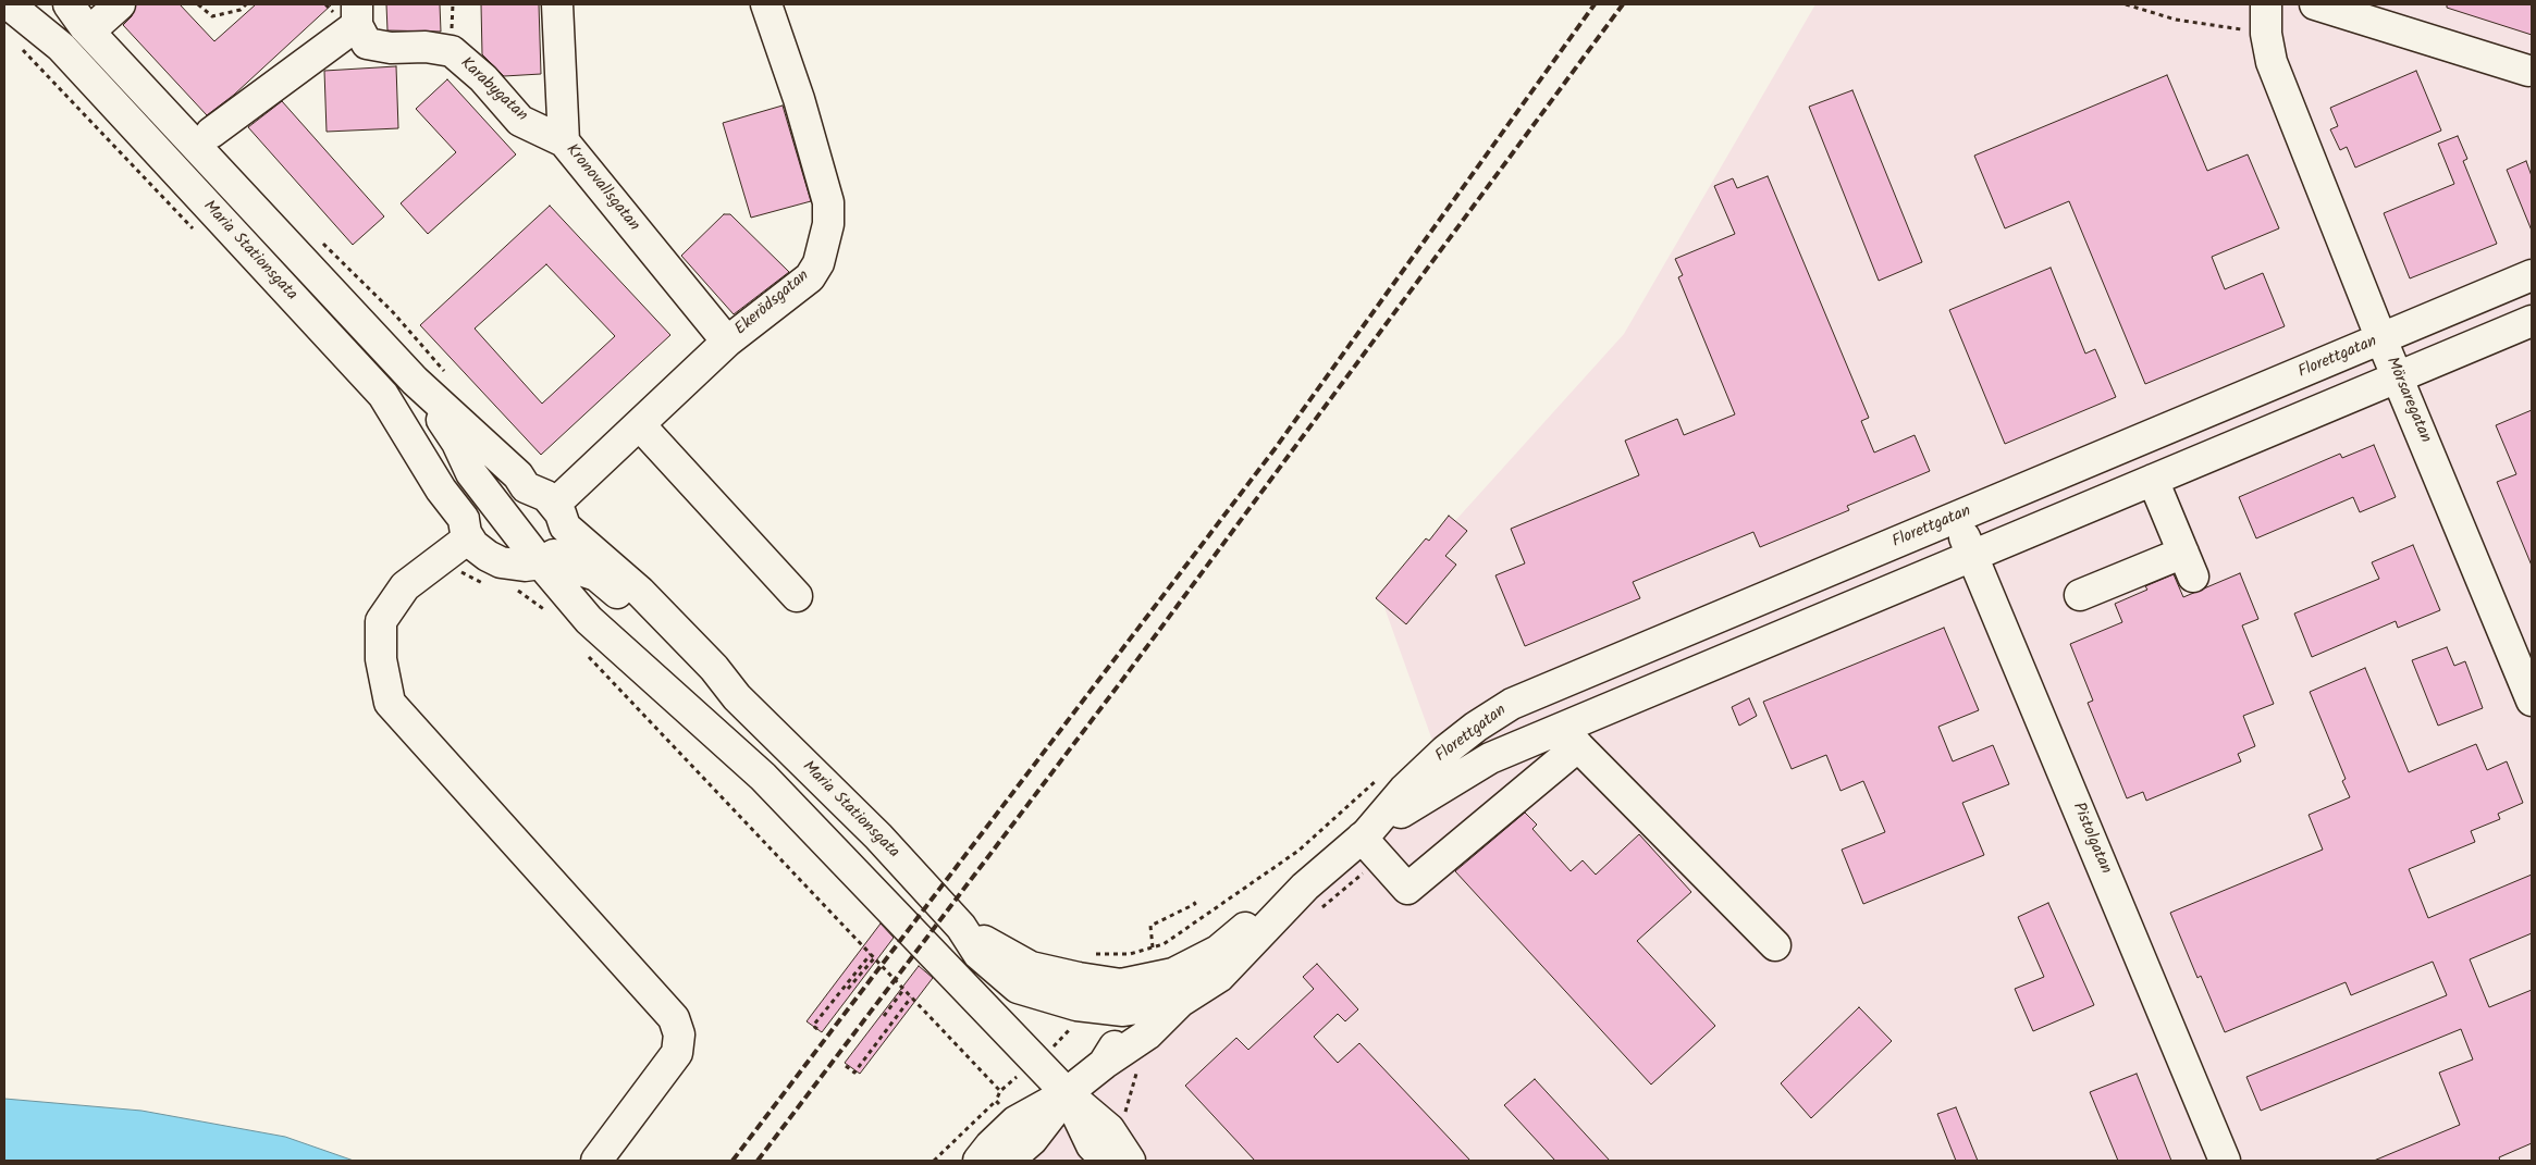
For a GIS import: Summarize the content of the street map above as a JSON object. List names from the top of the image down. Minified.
{"streets":{"street":["Karabygatan","Kronovallsgatan","Maria Stationsgata","Ekerödsgatan","Florettgatan","Mörsaregatan","Pistolgatan"]},"crossings":[["Karabygatan","Kronovallsgatan"],["Kronovallsgatan","Ekerödsgatan"],["Maria Stationsgata","Ekerödsgatan"],["Maria Stationsgata","Florettgatan"],["Florettgatan","Mörsaregatan"],["Florettgatan","Pistolgatan"]]}
